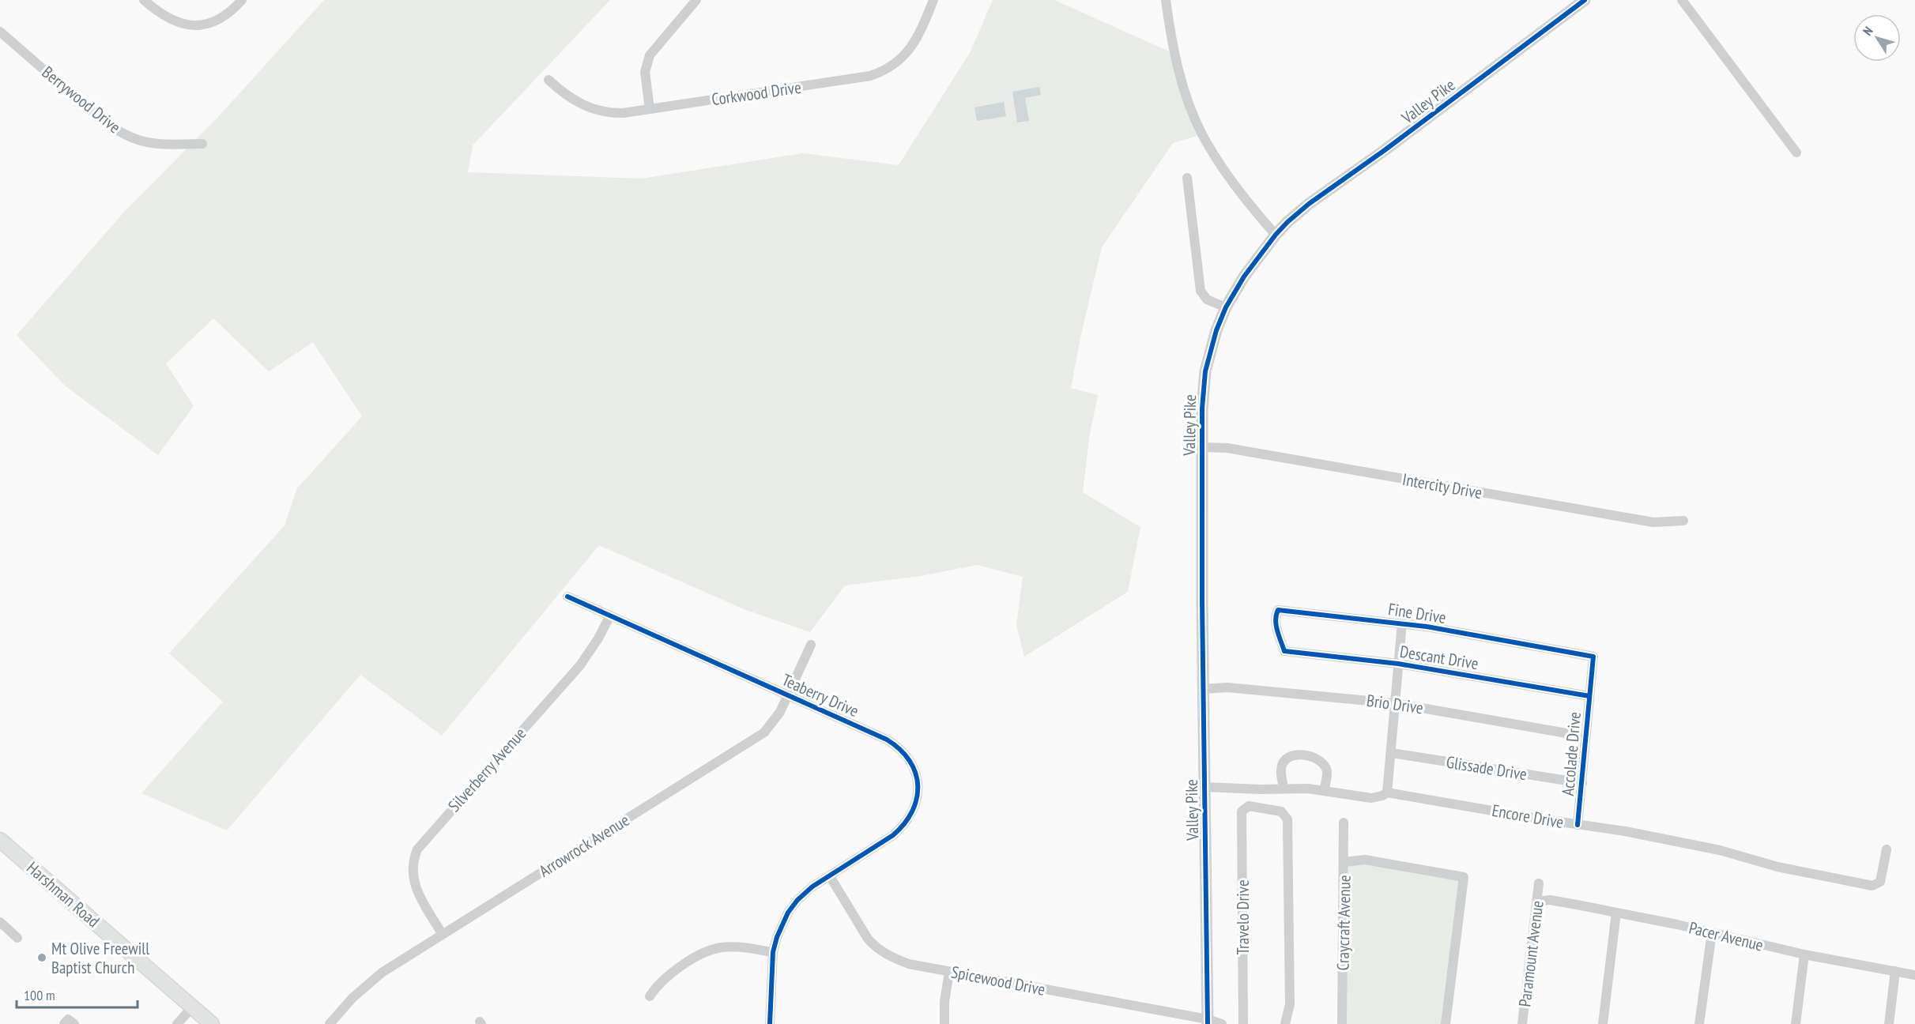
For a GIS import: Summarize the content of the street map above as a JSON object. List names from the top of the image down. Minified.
{"streets":{"main road":["Harshman Road"],"street":["Corkwood Drive","Berrywood Drive","Valley Pike","Intercity Drive","Fine Drive","Descant Drive","Teaberry Drive","Brio Drive","Accolade Drive","Glissade Drive","Silverberry Avenue","Encore Drive","Arrowrock Avenue","Travelo Drive","Craycraft Avenue","Pacer Avenue","Paramount Avenue","Spicewood Drive"]},"crossings":[["Valley Pike","Intercity Drive"],["Valley Pike","Brio Drive"],["Valley Pike","Encore Drive"],["Valley Pike","Spicewood Drive"],["Fine Drive","Descant Drive"],["Fine Drive","Accolade Drive"],["Descant Drive","Accolade Drive"],["Teaberry Drive","Silverberry Avenue"],["Teaberry Drive","Arrowrock Avenue"],["Teaberry Drive","Spicewood Drive"],["Brio Drive","Accolade Drive"],["Accolade Drive","Glissade Drive"],["Accolade Drive","Encore Drive"],["Silverberry Avenue","Arrowrock Avenue"],["Pacer Avenue","Paramount Avenue"]],"places":["Mt Olive Freewill Baptist Church"],"scale_bar":"100 m","north":"top left"}
